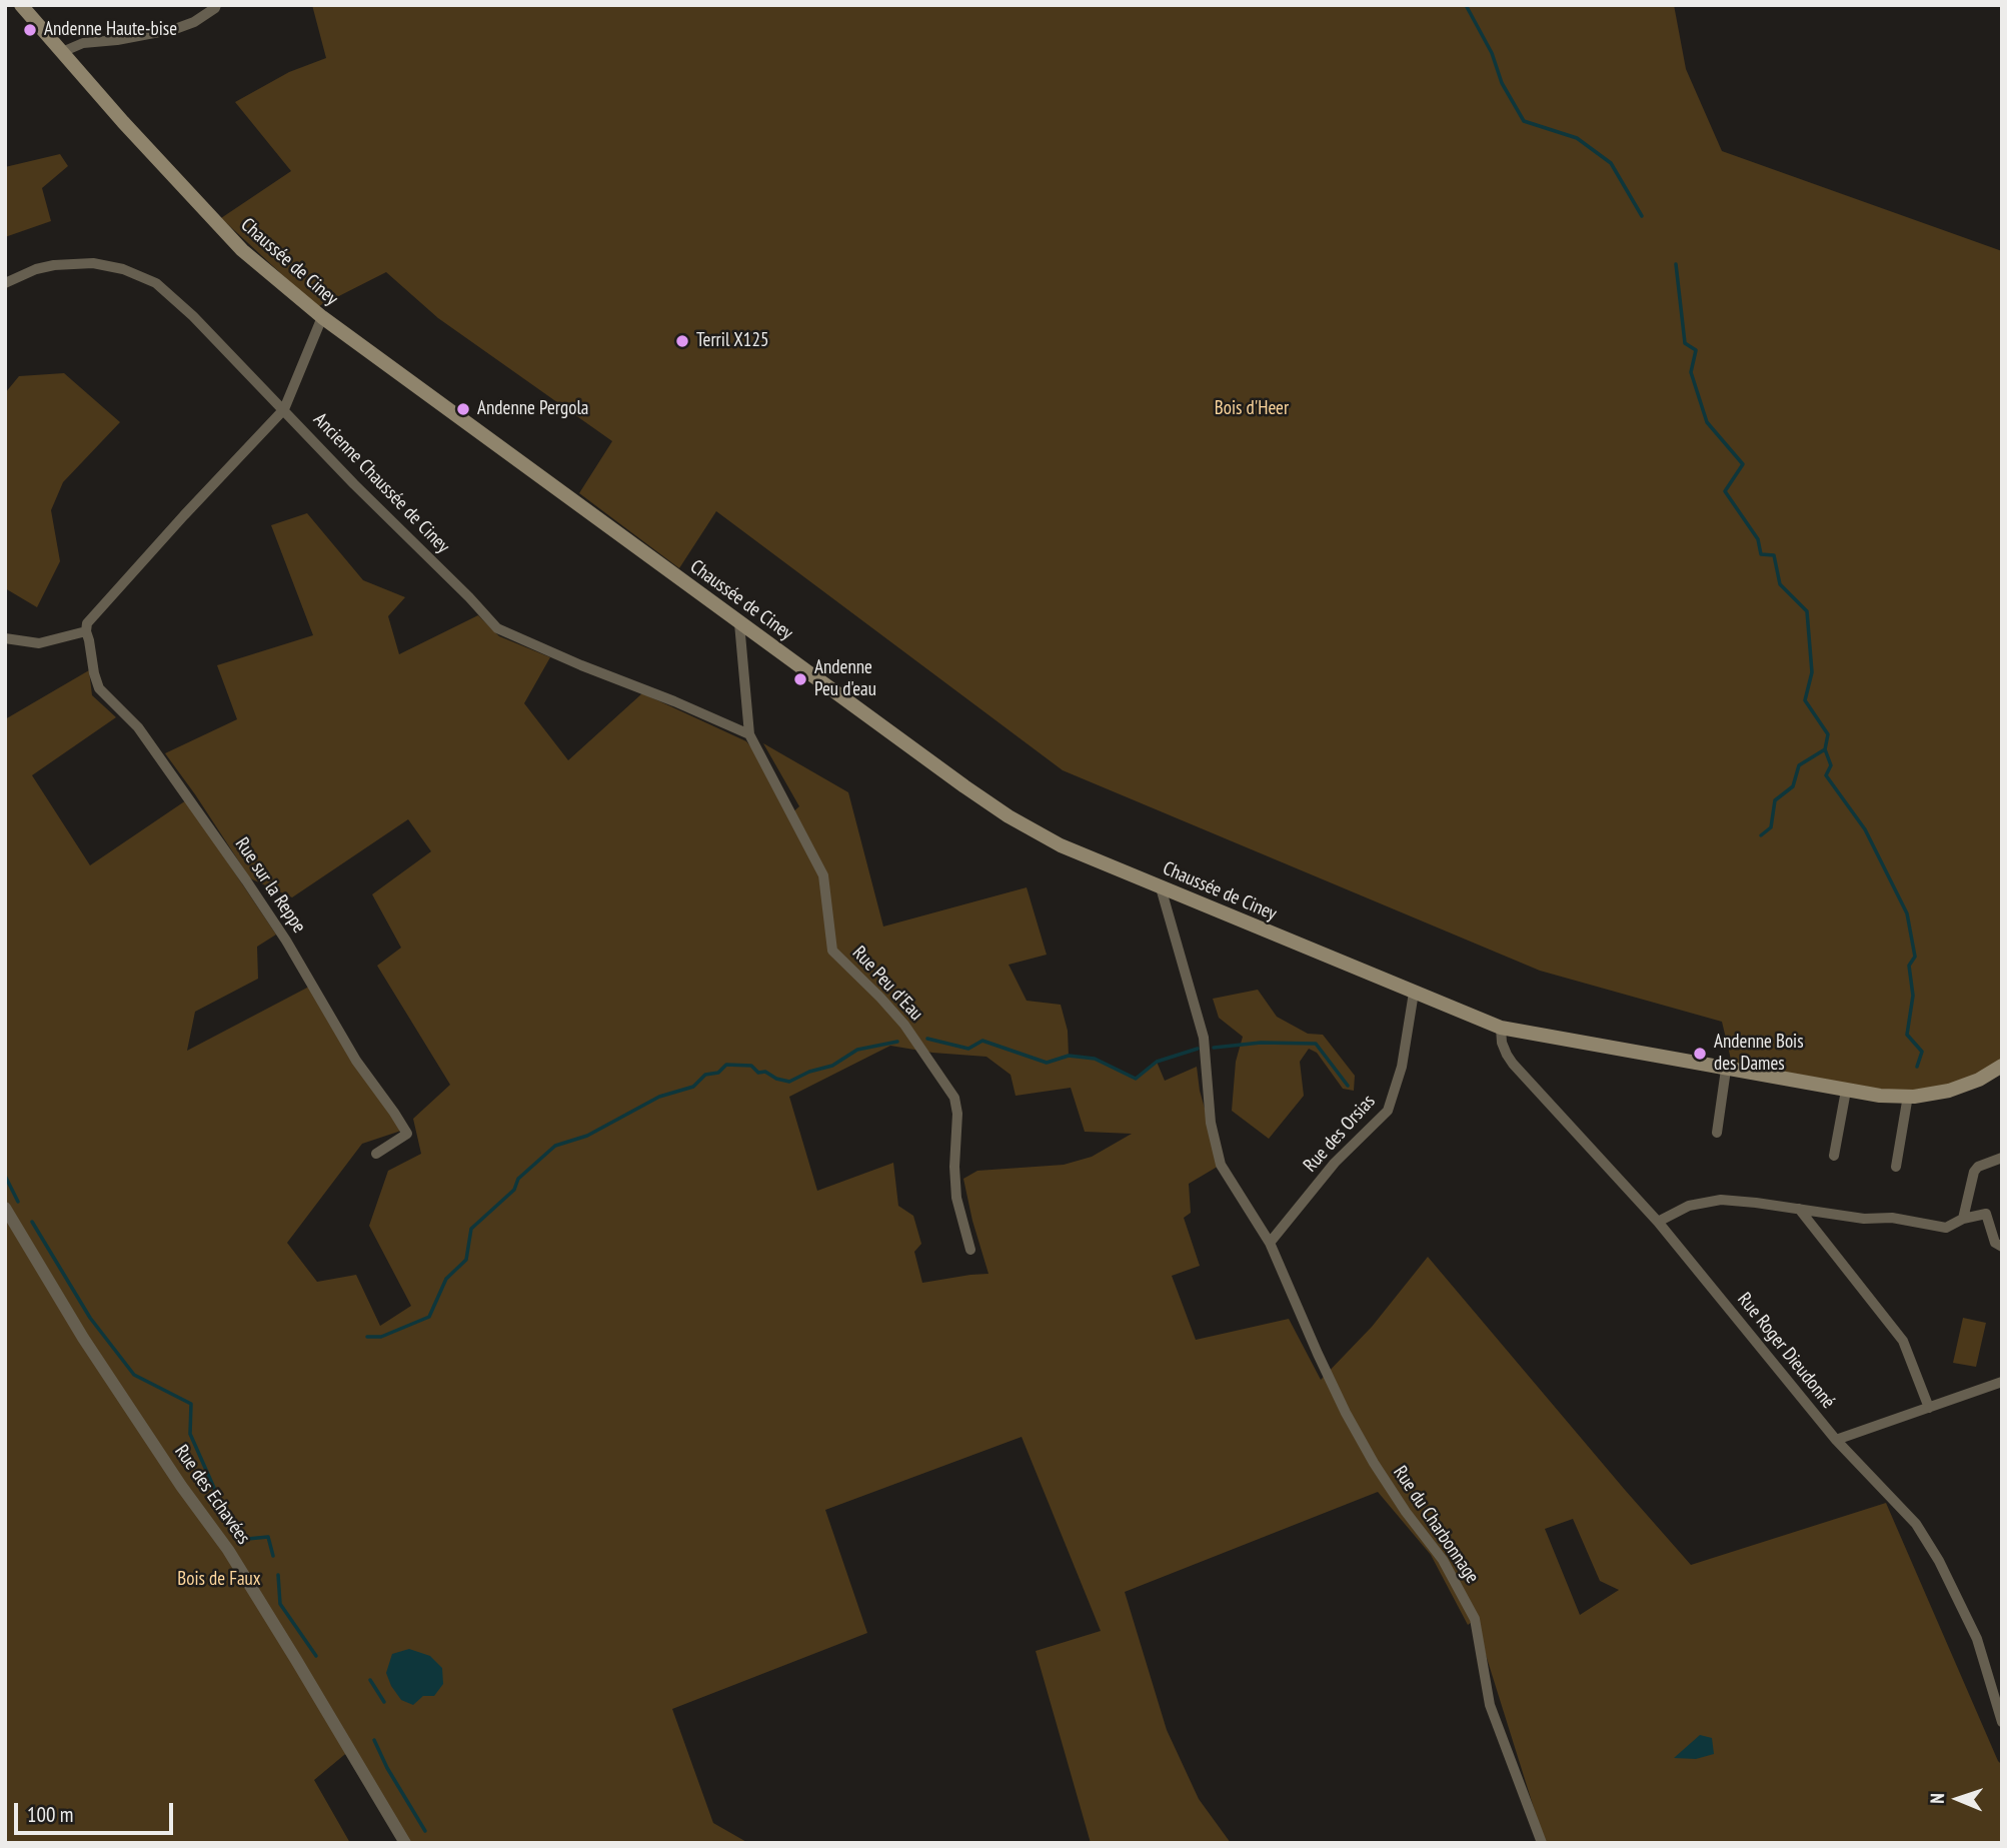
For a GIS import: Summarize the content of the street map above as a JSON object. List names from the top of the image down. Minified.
{"streets":{"main road":["Chaussée de Ciney"],"street":["Ancienne Chaussée de Ciney","Rue sur la Reppe","Rue Peu d'Eau","Rue des Orsias","Rue Roger Dieudonné","Rue des Echavées","Rue du Charbonnage"]},"crossings":[["Chaussée de Ciney","Rue Peu d'Eau"],["Chaussée de Ciney","Rue des Orsias"],["Chaussée de Ciney","Rue Roger Dieudonné"],["Ancienne Chaussée de Ciney","Rue Peu d'Eau"],["Rue des Orsias","Rue du Charbonnage"]],"parks":["Bois d'Heer","Bois de Faux"],"places":["Andenne Haute-bise","Terril X125","Andenne Pergola","Andenne Peu d'eau","Andenne Bois des Dames"],"scale_bar":"100 m","north":"left"}
